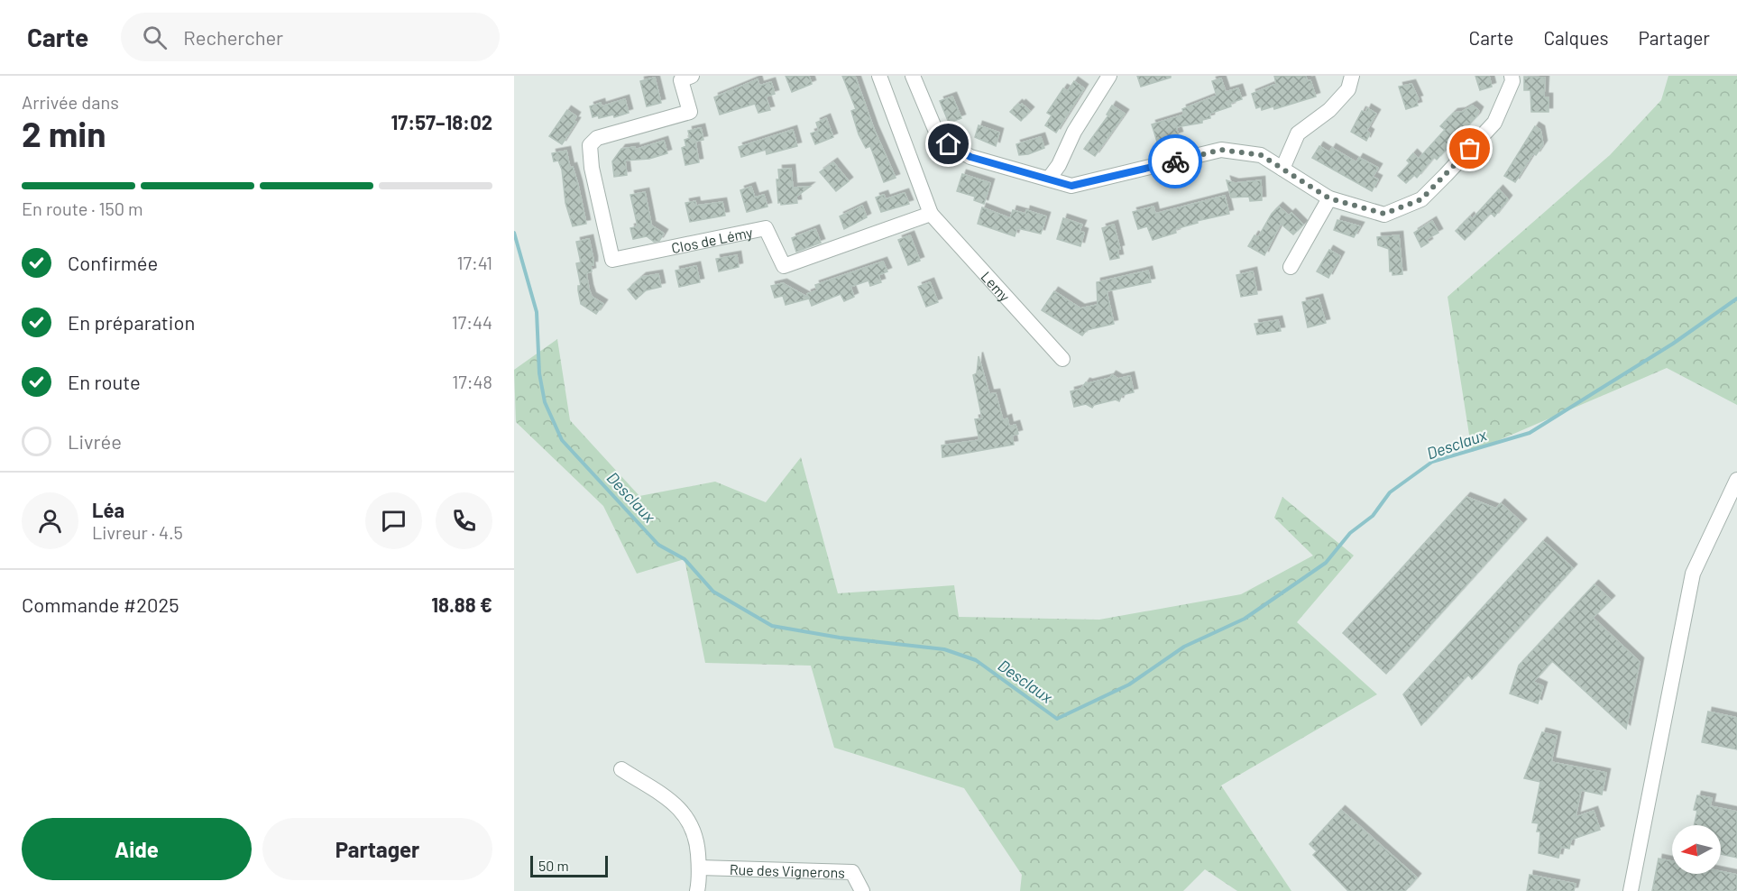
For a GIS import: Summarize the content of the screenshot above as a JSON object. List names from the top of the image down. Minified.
{"streets":{"street":["Clos de Lémy","Lemy","Rue des Vignerons"]},"crossings":[["Clos de Lémy","Lemy"]],"water":["Desclaux"],"scale_bar":"50 m","north":"left","page":{"header":"Carte","search":"Rechercher","nav":["Carte","Calques","Partager"],"heading":["2 min","Arrivée dans","17:57–18:02"],"panel":["Léa","Livreur · 4.5","Commande #2025","18.88 €"],"bar":"En route · 150 m","list":[["Confirmée","17:41"],["En préparation","17:44"],["En route","17:48"],"Livrée"],"buttons":["Aide","Partager"],"scale":"50 m"}}
